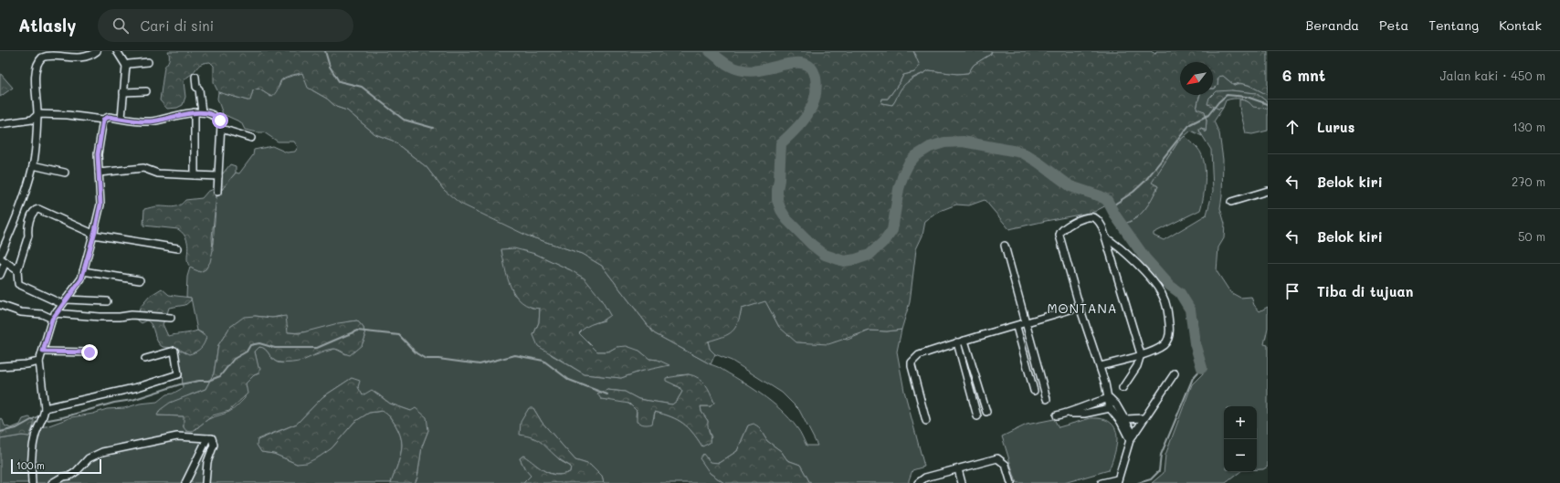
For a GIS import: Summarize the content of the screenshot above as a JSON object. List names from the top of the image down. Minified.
{"districts":["MONTANA"],"scale_bar":"100 m","north":"bottom left","page":{"header":"Atlasly","search":"Cari di sini","nav":["Beranda","Peta","Tentang","Kontak"],"heading":["6 mnt","Jalan kaki · 450 m"],"list":[["Lurus","130 m"],["Belok kiri","270 m"],["Belok kiri","50 m"],"Tiba di tujuan"],"map_buttons":["+","−"],"scale":"100 m"}}
